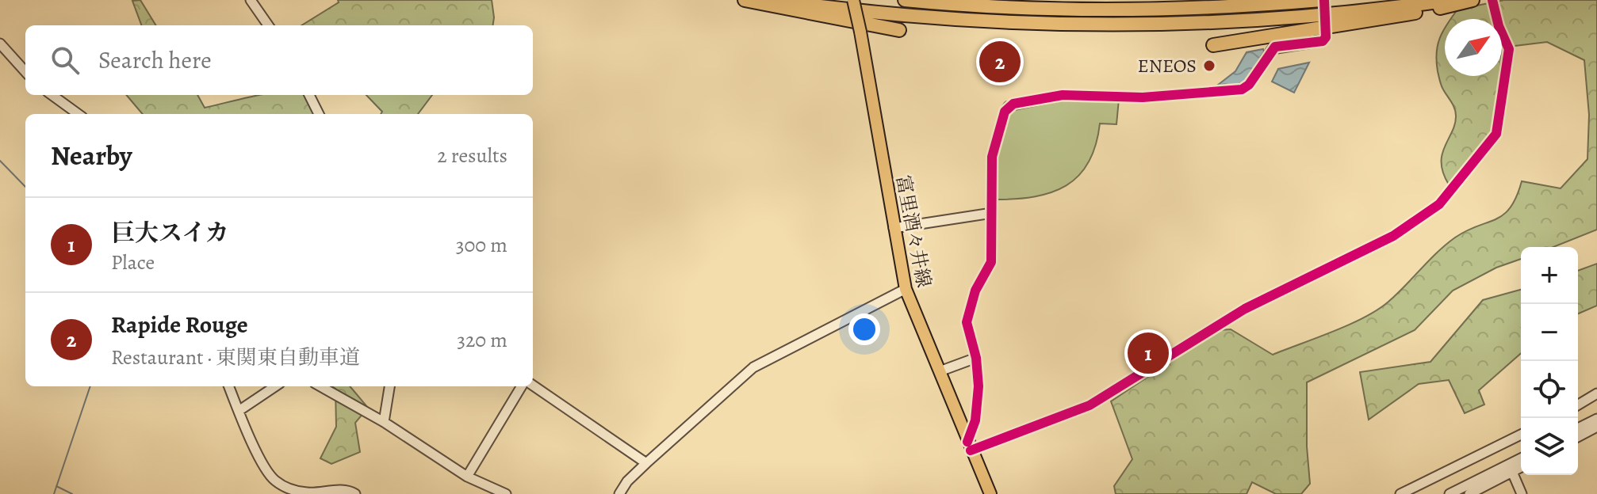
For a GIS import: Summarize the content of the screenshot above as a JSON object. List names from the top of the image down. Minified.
{"streets":{"main road":["富里酒々井線"]},"places":["ENEOS"],"north":"top right","page":{"search":"Search here","pins":["2","1"],"heading":["Nearby","2 results"],"list":[{"mark":"1","name":"巨大スイカ","note":"Place","value":"300 m"},{"mark":"2","name":"Rapide Rouge","note":"Restaurant · 東関東自動車道","value":"320 m"}],"map_buttons":["+","−"]}}
